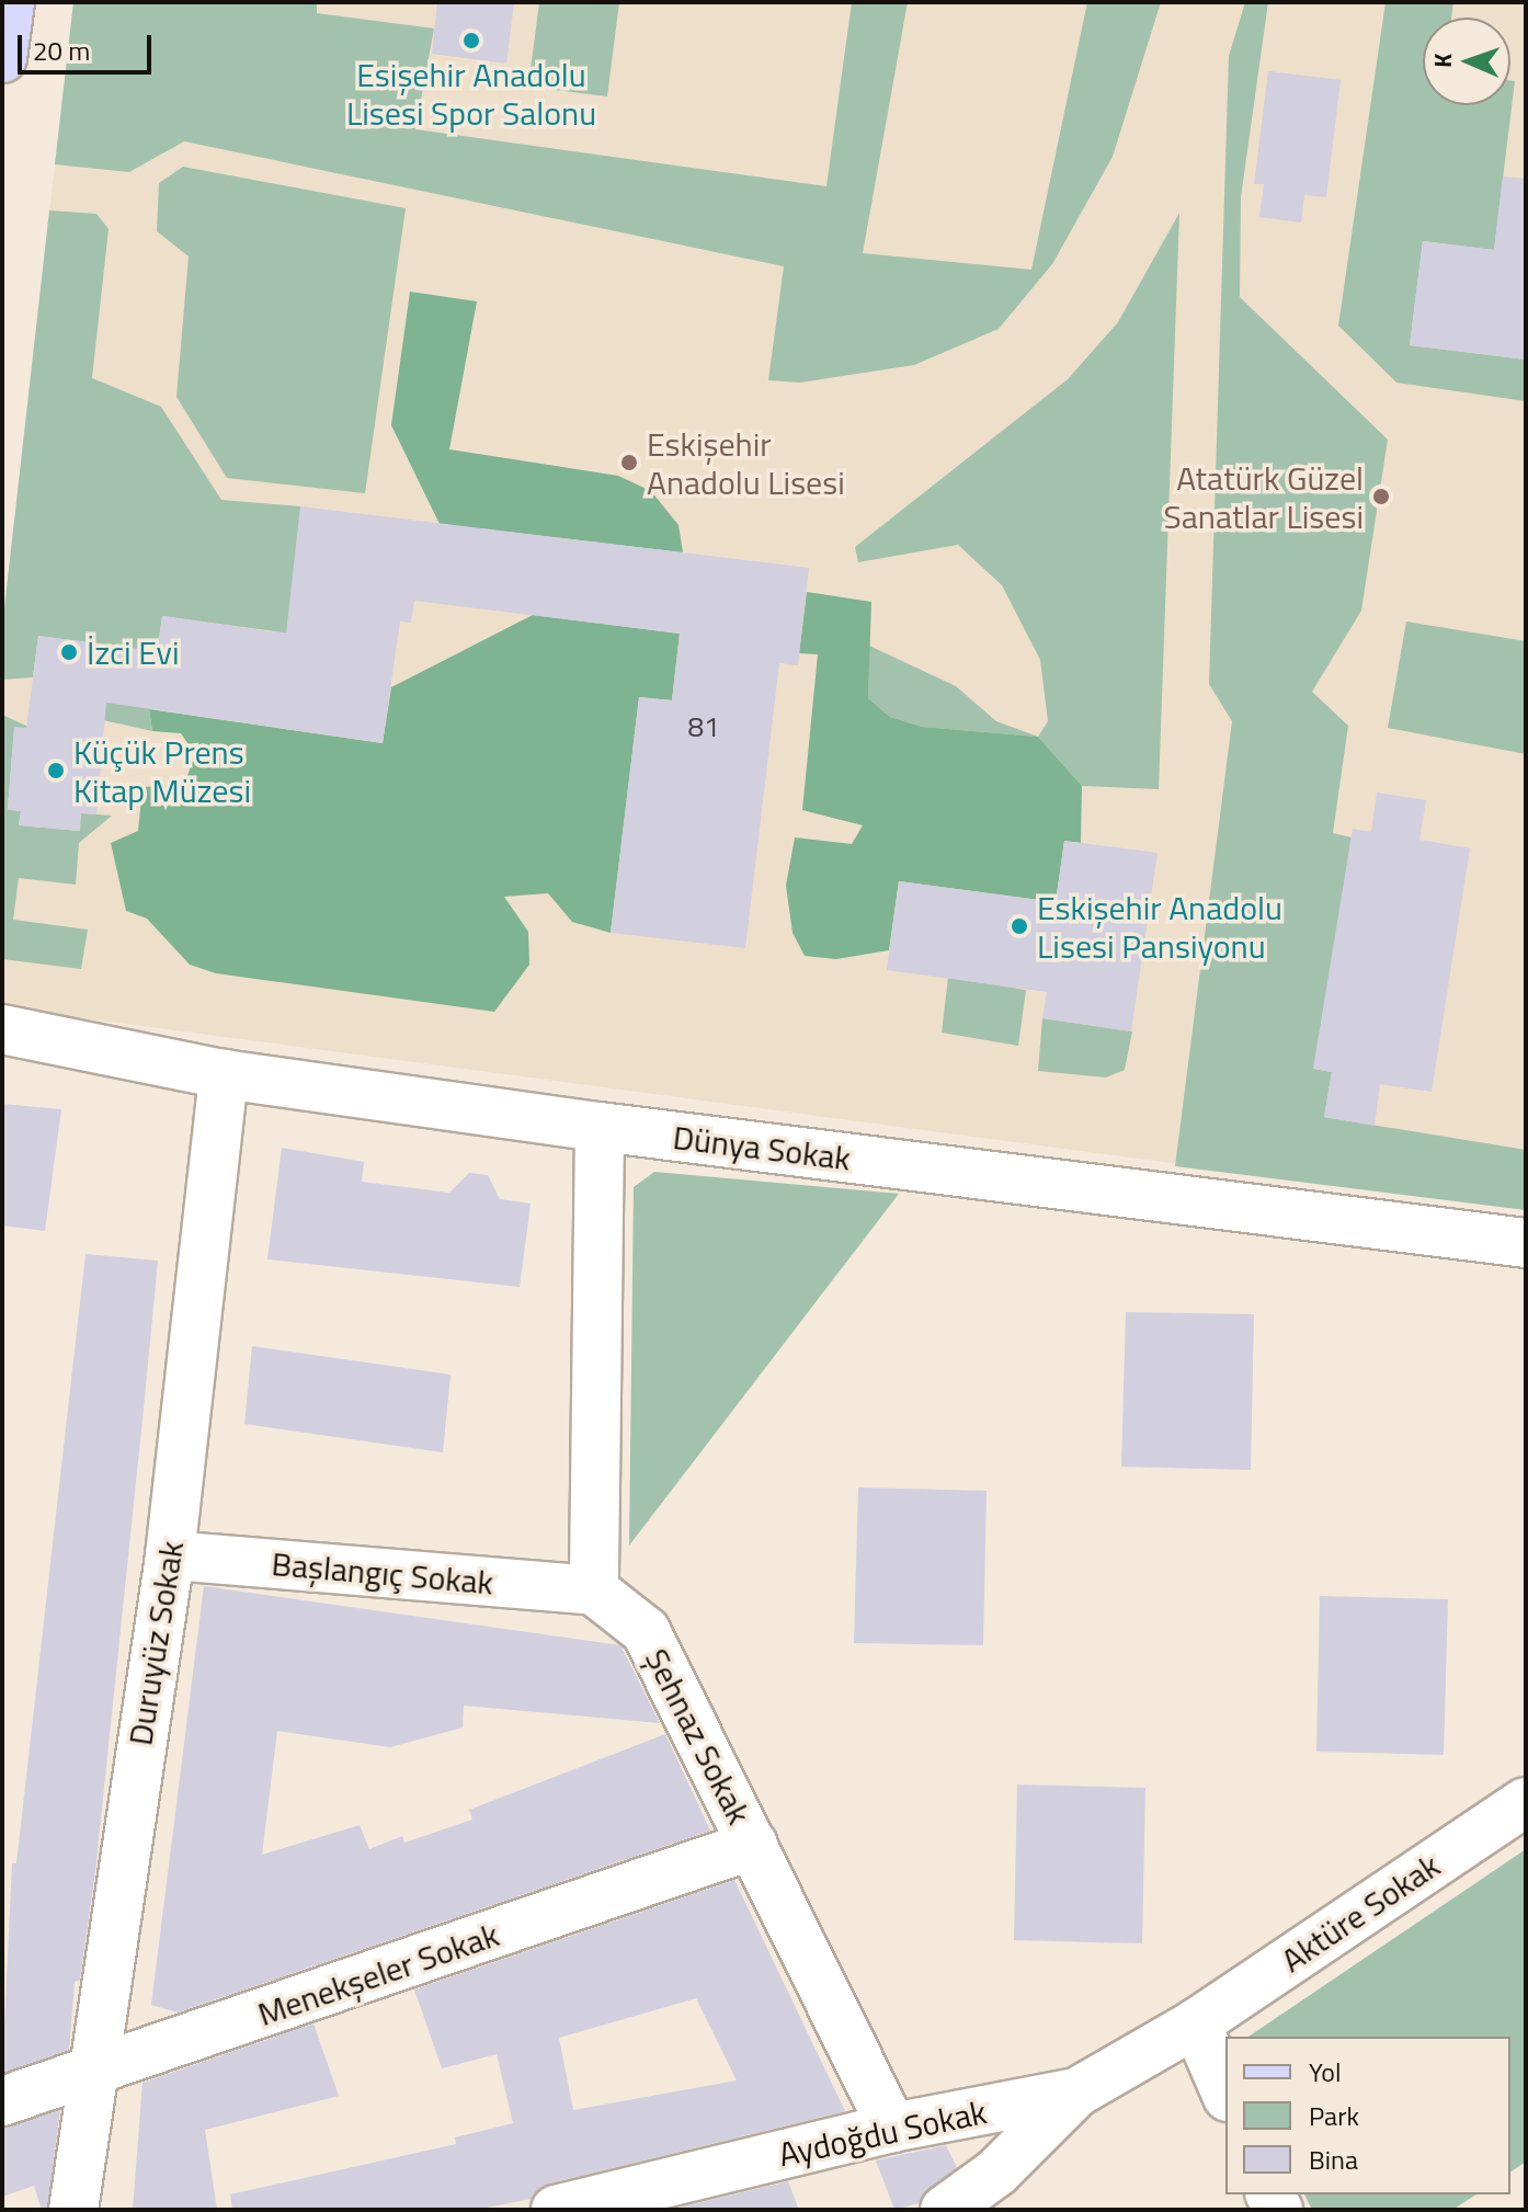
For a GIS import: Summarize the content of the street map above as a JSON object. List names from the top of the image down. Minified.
{"streets":{"street":["Dünya Sokak","Başlangıç Sokak","Duruyüz Sokak","Şehnaz Sokak","Aktüre Sokak","Menekşeler Sokak","Aydoğdu Sokak"]},"crossings":[["Dünya Sokak","Duruyüz Sokak"],["Başlangıç Sokak","Duruyüz Sokak"],["Başlangıç Sokak","Şehnaz Sokak"],["Duruyüz Sokak","Menekşeler Sokak"],["Şehnaz Sokak","Menekşeler Sokak"],["Şehnaz Sokak","Aydoğdu Sokak"],["Aktüre Sokak","Aydoğdu Sokak"]],"places":["Esişehir Anadolu Lisesi Spor Salonu","Eskişehir Anadolu Lisesi","Atatürk Güzel Sanatlar Lisesi","İzci Evi","Küçük Prens Kitap Müzesi","Eskişehir Anadolu Lisesi Pansiyonu"],"house_numbers":["81"],"legend":["Yol","Park","Bina"],"scale_bar":"20 m","north":"left"}
